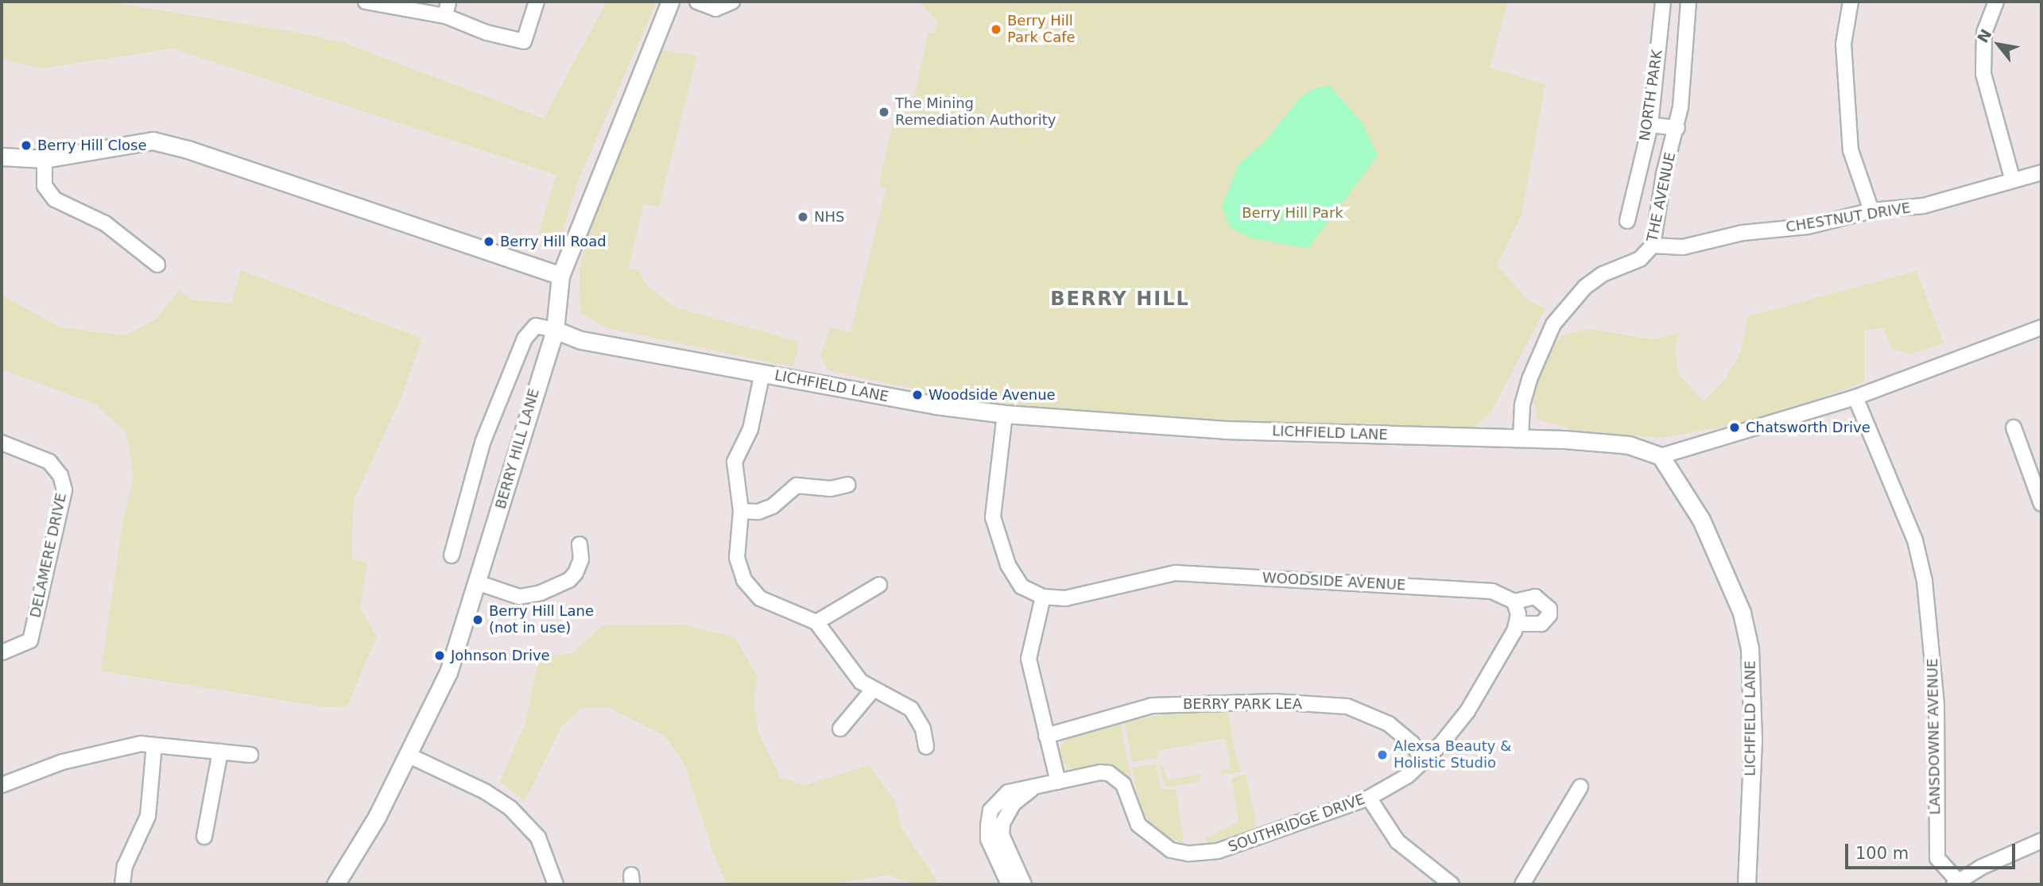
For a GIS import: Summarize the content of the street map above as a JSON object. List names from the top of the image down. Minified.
{"streets":{"street":["NORTH PARK","THE AVENUE","CHESTNUT DRIVE","LICHFIELD LANE","BERRY HILL LANE","DELAMERE DRIVE","WOODSIDE AVENUE","BERRY PARK LEA","LANSDOWNE AVENUE","SOUTHRIDGE DRIVE"]},"crossings":[["THE AVENUE","CHESTNUT DRIVE"],["THE AVENUE","LICHFIELD LANE"],["LICHFIELD LANE","BERRY HILL LANE"],["WOODSIDE AVENUE","SOUTHRIDGE DRIVE"],["BERRY PARK LEA","SOUTHRIDGE DRIVE"]],"districts":["BERRY HILL"],"parks":["Berry Hill Park"],"places":["Berry Hill Park Cafe","The Mining Remediation Authority","Berry Hill Close","NHS","Berry Hill Road","Woodside Avenue","Chatsworth Drive","Berry Hill Lane (not in use)","Johnson Drive","Alexsa Beauty & Holistic Studio"],"scale_bar":"100 m","north":"top left"}
